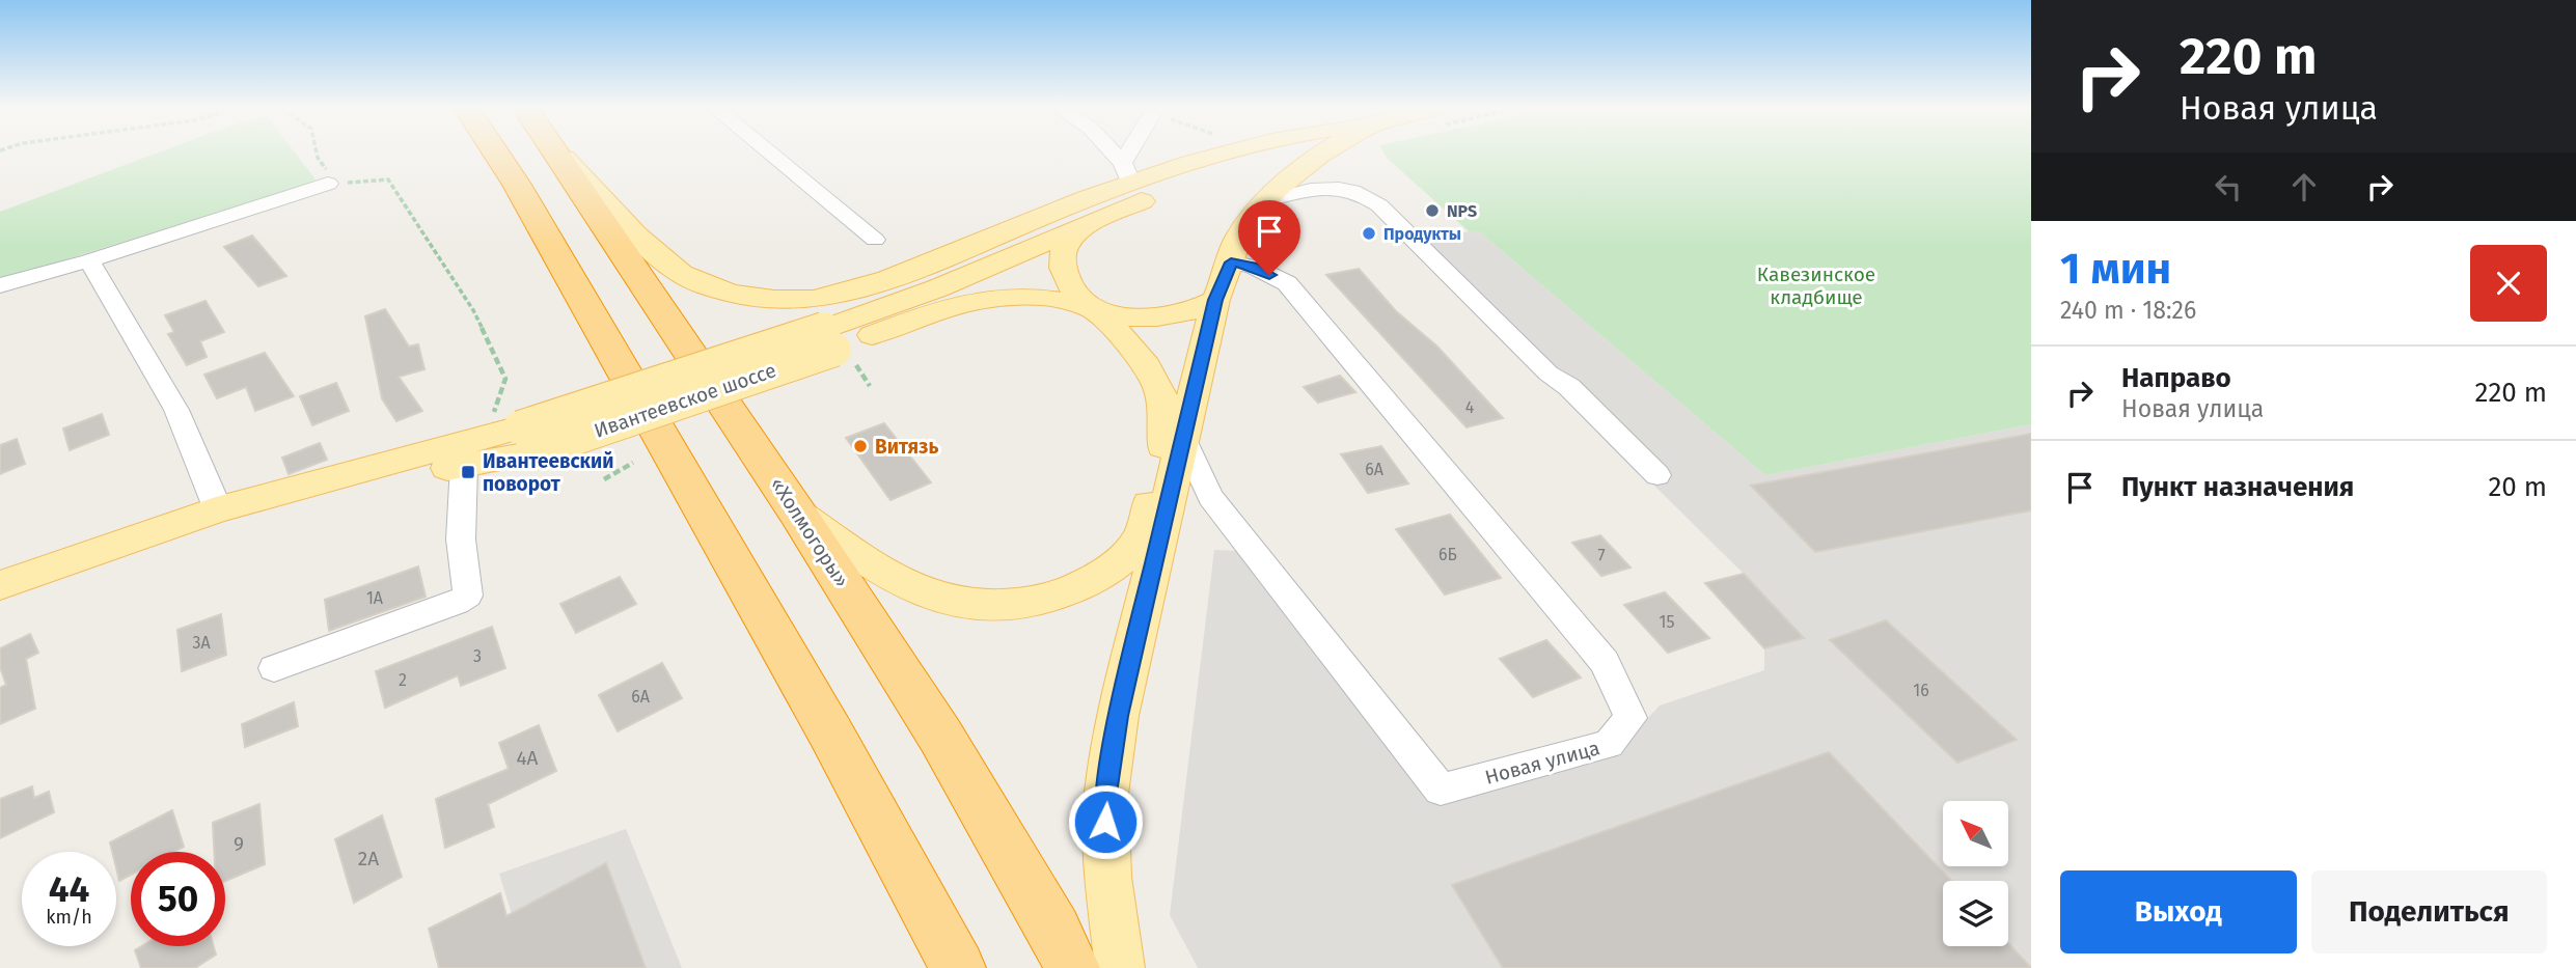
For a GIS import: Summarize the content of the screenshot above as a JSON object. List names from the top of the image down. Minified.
{"streets":{"highway":["«Холмогоры»"],"main road":["Ивантеевское шоссе"],"street":["Новая улица"]},"parks":["Кавезинское кладбище"],"places":{"other":["NPS","Продукты","Витязь"],"transit":["Ивантеевский поворот"]},"house_numbers":["4","6А","6Б","7","1А","15","3А","3","2","16","6А","4А","9","2А"],"north":"top left","page":{"turn":["220 m","Новая улица"],"heading":["1 мин","240 m · 18:26"],"list":[{"name":"Направо","note":"Новая улица","value":"220 m"},{"name":"Пункт назначения","value":"20 m"}],"speed":"44 km/h","limit":"50","buttons":["Выход","Поделиться"]}}
